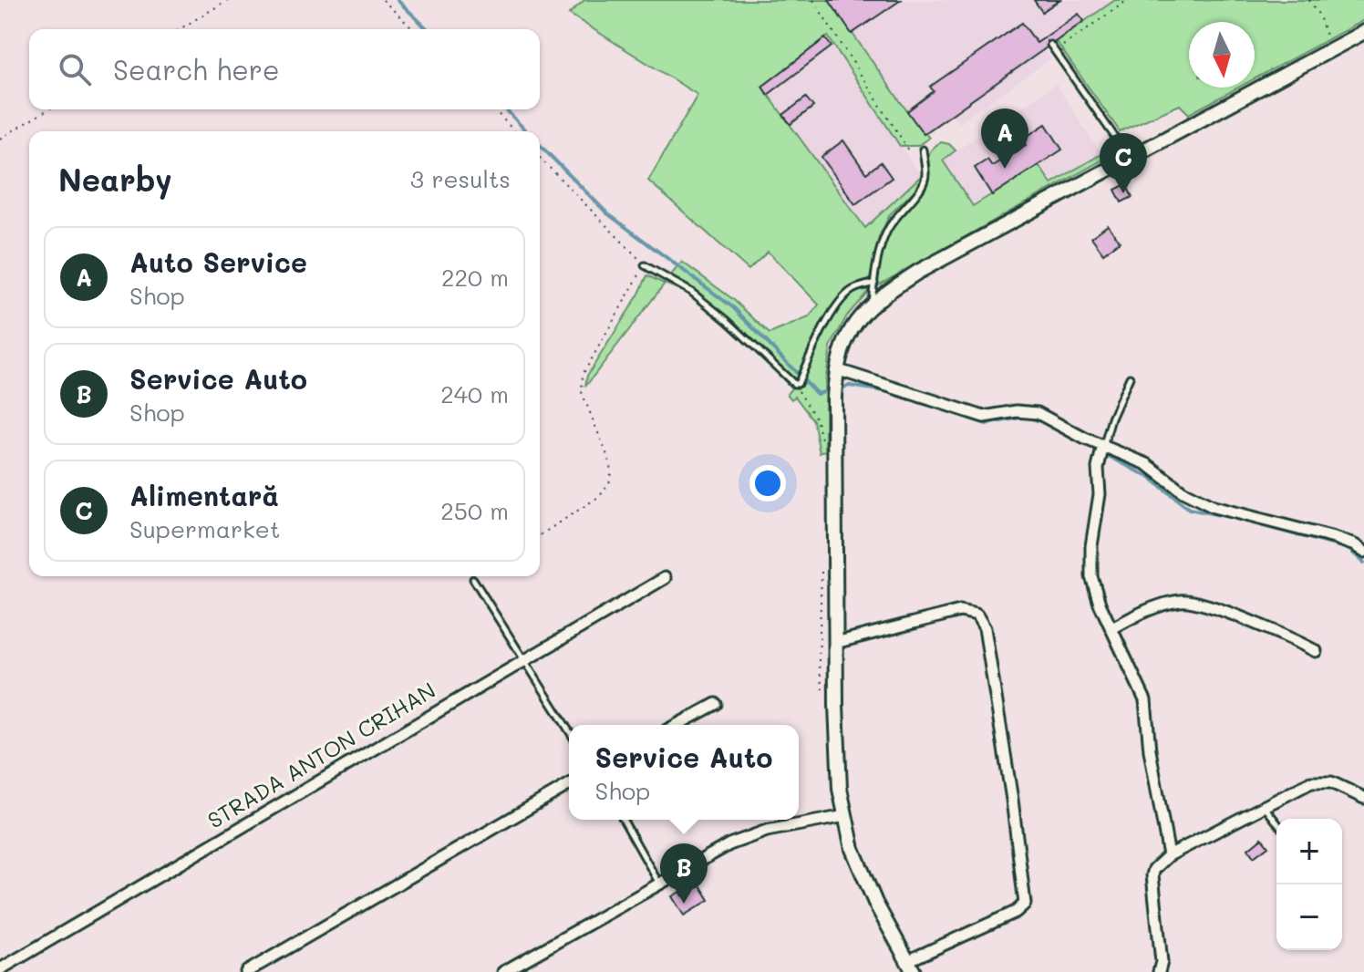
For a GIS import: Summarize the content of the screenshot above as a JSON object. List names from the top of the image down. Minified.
{"streets":{"street":["STRADA ANTON CRIHAN"]},"north":"bottom","page":{"search":"Search here","pins":["A","C","B"],"heading":["Nearby","3 results"],"list":[{"mark":"A","name":"Auto Service","note":"Shop","value":"220 m"},{"mark":"B","name":"Service Auto","note":"Shop","value":"240 m"},{"mark":"C","name":"Alimentară","note":"Supermarket","value":"250 m"}],"popup":["Service Auto","Shop"],"map_buttons":["+","−"]}}
